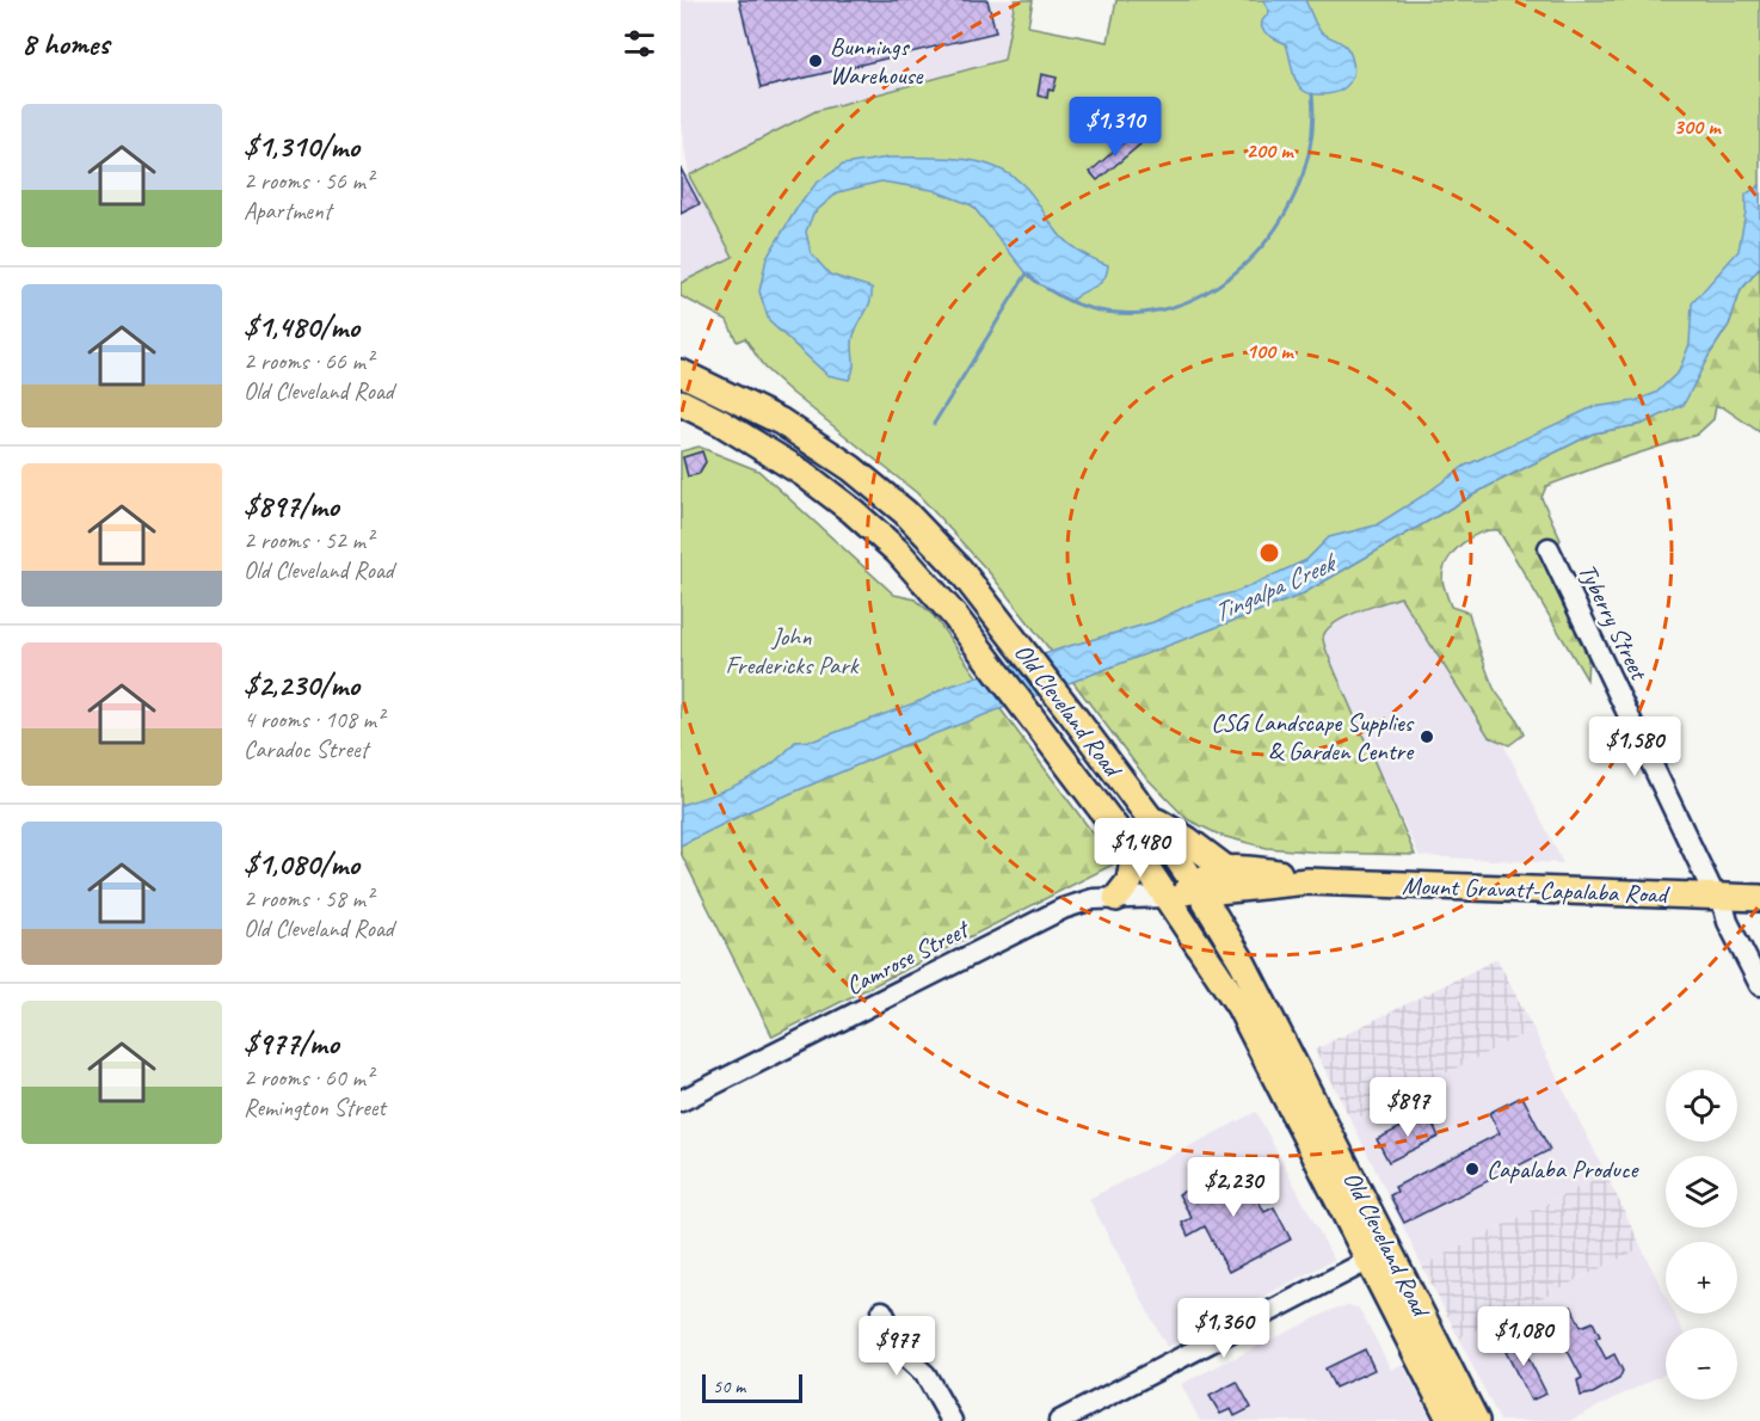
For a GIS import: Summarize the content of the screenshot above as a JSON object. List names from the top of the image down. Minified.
{"streets":{"main road":["Old Cleveland Road","Mount Gravatt-Capalaba Road"],"street":["Tyberry Street","Camrose Street"]},"crossings":[["Tyberry Street","Mount Gravatt-Capalaba Road"],["Old Cleveland Road","Mount Gravatt-Capalaba Road"],["Old Cleveland Road","Camrose Street"],["Mount Gravatt-Capalaba Road","Camrose Street"]],"water":["Tingalpa Creek"],"parks":["John Fredericks Park"],"places":["Bunnings Warehouse","CSG Landscape Supplies & Garden Centre","Capalaba Produce"],"scale_bar":"50 m","page":{"heading":"8 homes","list":[{"name":"$1,310/mo","note":"2 rooms · 56 m² · Apartment"},{"name":"$1,480/mo","note":"2 rooms · 66 m² · Old Cleveland Road"},{"name":"$897/mo","note":"2 rooms · 52 m² · Old Cleveland Road"},{"name":"$2,230/mo","note":"4 rooms · 108 m² · Caradoc Street"},{"name":"$1,080/mo","note":"2 rooms · 58 m² · Old Cleveland Road"},{"name":"$977/mo","note":"2 rooms · 60 m² · Remington Street"}],"price":["$1,310","$1,580","$1,480","$897","$2,230","$1,360","$1,080","$977"],"map_buttons":["+","−"],"scale":"50 m"},"rings":["300 m","200 m","100 m"]}
